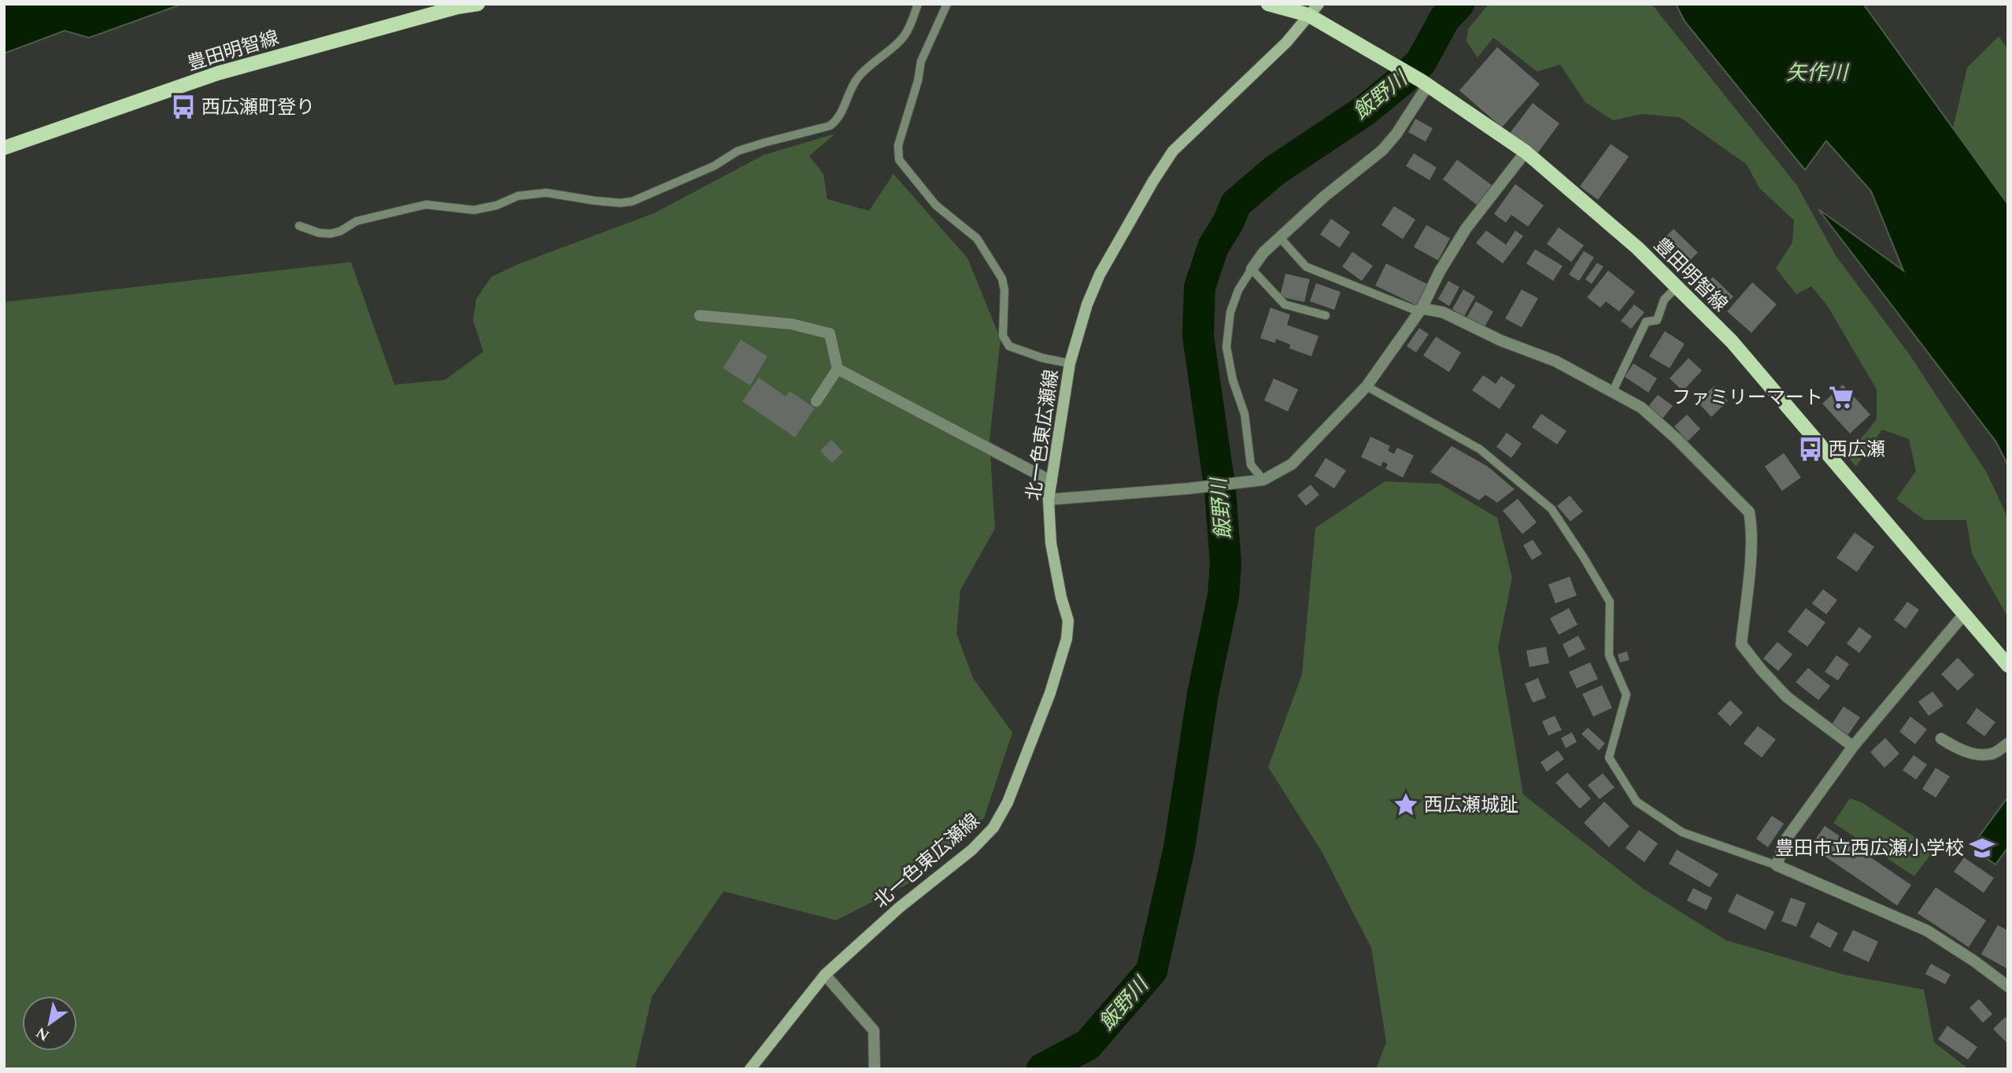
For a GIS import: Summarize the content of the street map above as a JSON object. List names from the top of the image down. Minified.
{"streets":{"main road":["豊田明智線","北一色東広瀬線"]},"crossings":[["豊田明智線","北一色東広瀬線"]],"water":["矢作川","飯野川"],"places":{"bus stop":["西広瀬町登り","西広瀬"],"supermarket":["ファミリーマート"],"place":["西広瀬城趾"],"school or university":["豊田市立西広瀬小学校"]},"north":"bottom left"}
